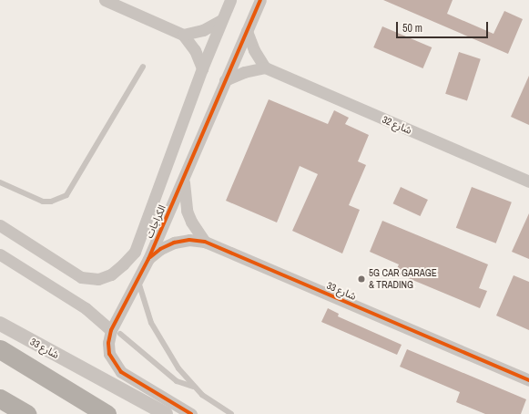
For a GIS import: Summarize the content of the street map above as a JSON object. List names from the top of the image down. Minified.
{"streets":{"street":["شارع 32","الكراجات","شارع 33"]},"crossings":[["الكراجات","شارع 33"]],"places":["5G CAR GARAGE & TRADING"],"scale_bar":"50 m"}
